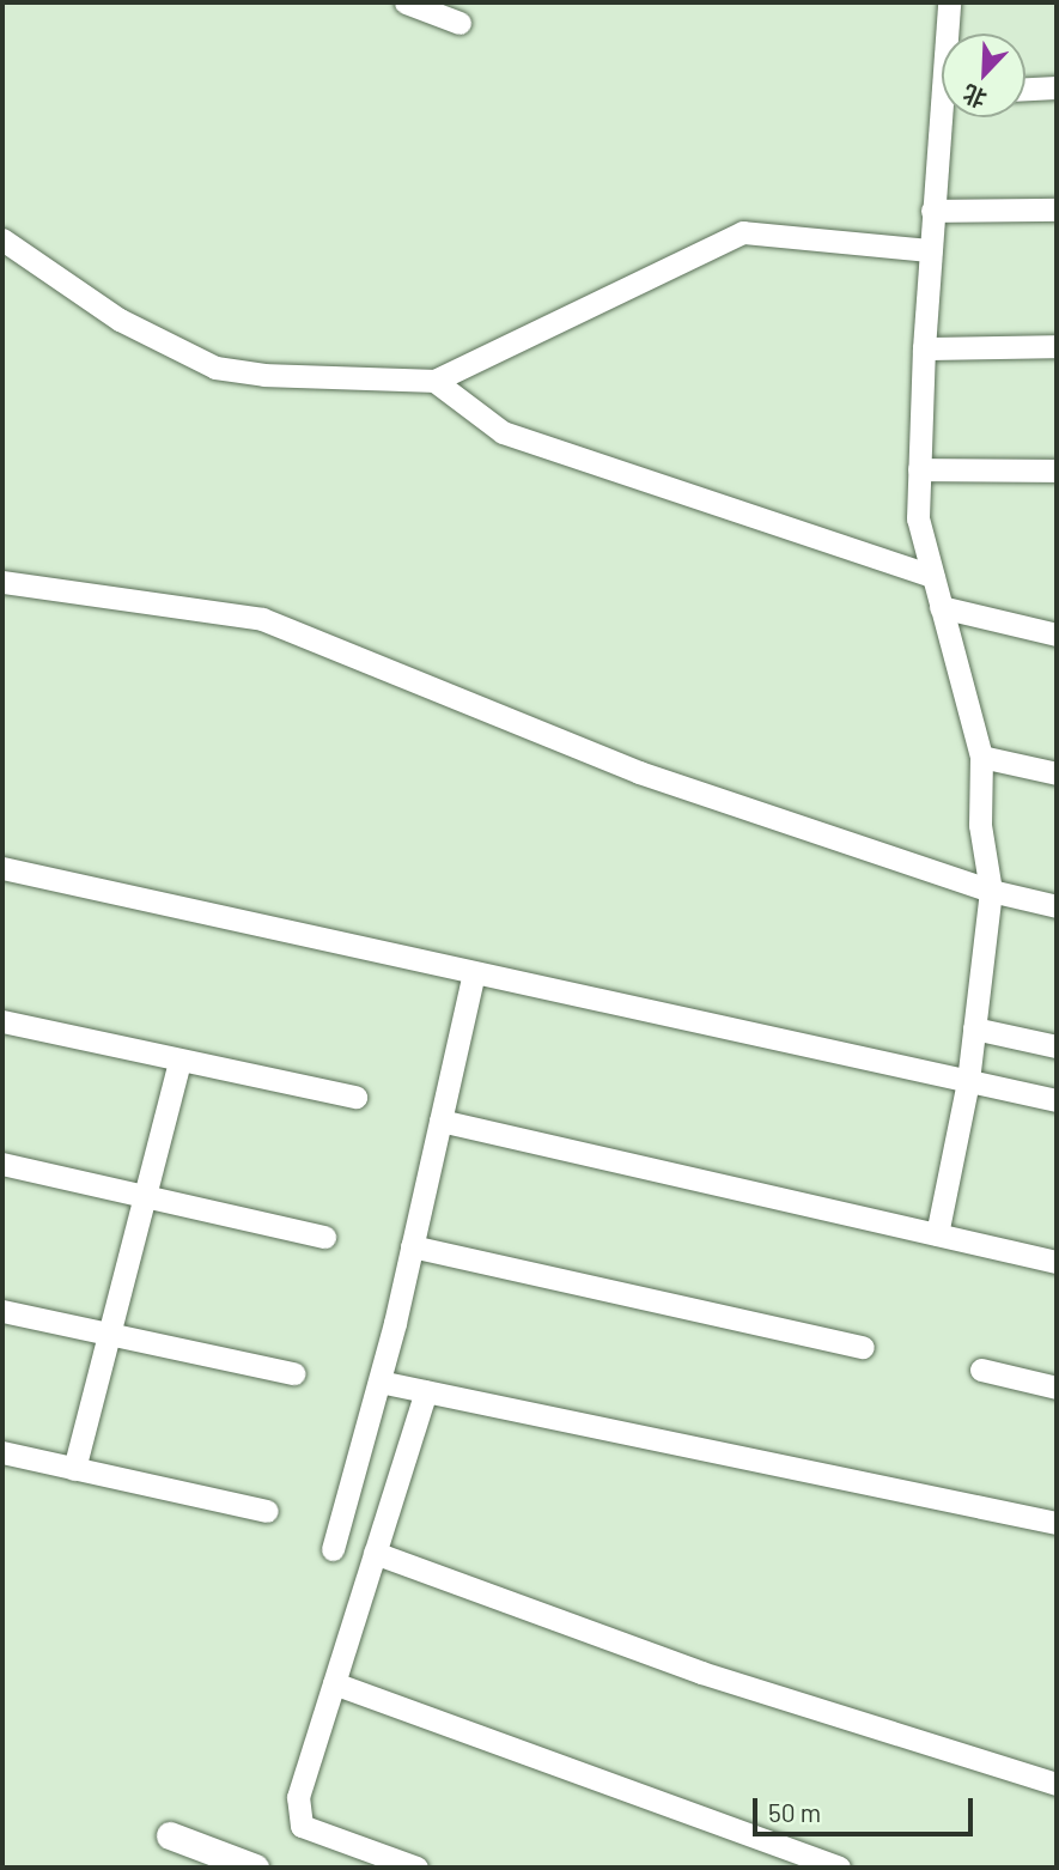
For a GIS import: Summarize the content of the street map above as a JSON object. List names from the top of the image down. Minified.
{"scale_bar":"50 m","north":"bottom left"}
